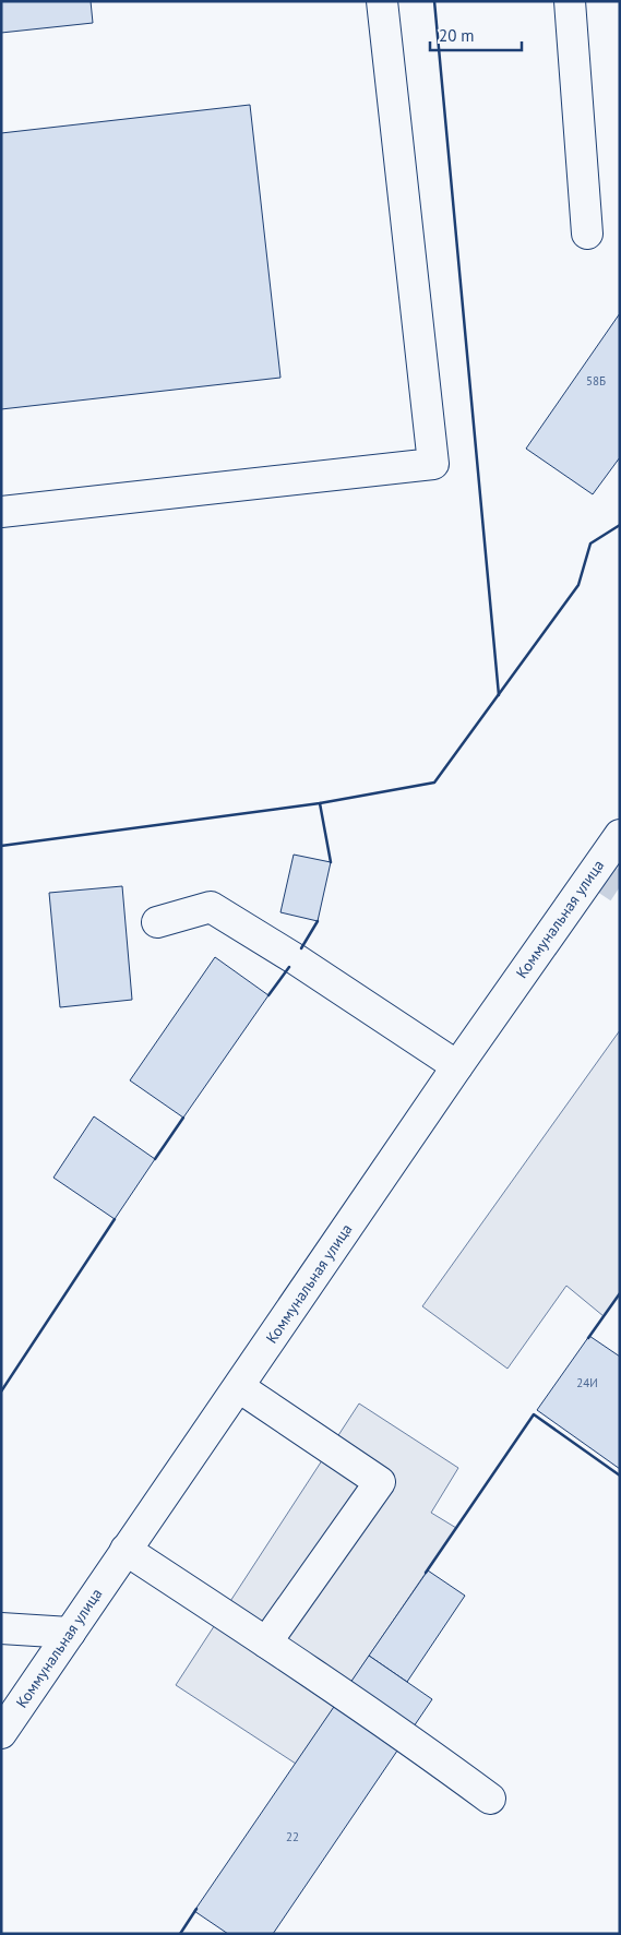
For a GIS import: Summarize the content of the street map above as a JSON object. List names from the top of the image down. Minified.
{"streets":{"main road":["Коммунальная улица"]},"house_numbers":["58Б","24И","22"],"scale_bar":"20 m"}
